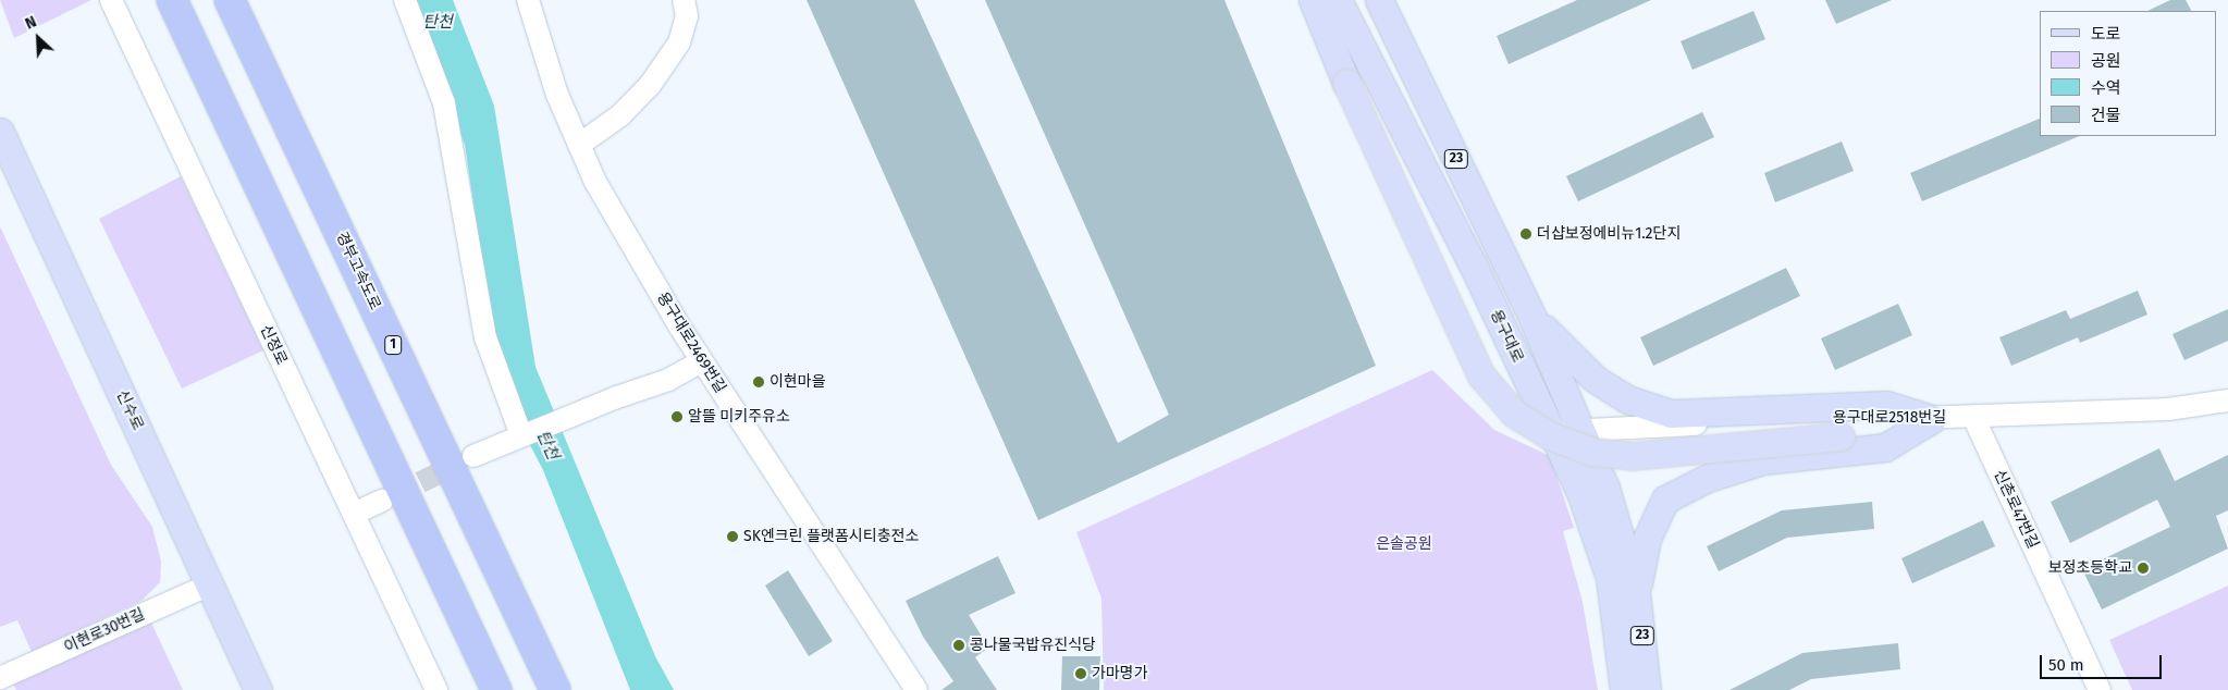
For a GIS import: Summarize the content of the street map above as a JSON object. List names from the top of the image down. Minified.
{"streets":{"highway":["경부고속도로","1"],"main road":["23","용구대로","신수로"],"street":["용구대로2469번길","신정로","용구대로2518번길","신촌로47번길","이현로30번길"]},"crossings":[["용구대로","용구대로2518번길"],["신수로","이현로30번길"],["용구대로2518번길","신촌로47번길"]],"water":["탄천"],"parks":["은솔공원"],"places":["더샵보정에비뉴1.2단지","이현마을","알뜰 미키주유소","SK엔크린 플랫폼시티충전소","보정초등학교","콩나물국밥유진식당","가마명가"],"legend":["도로","공원","수역","건물"],"scale_bar":"50 m","north":"top left"}
